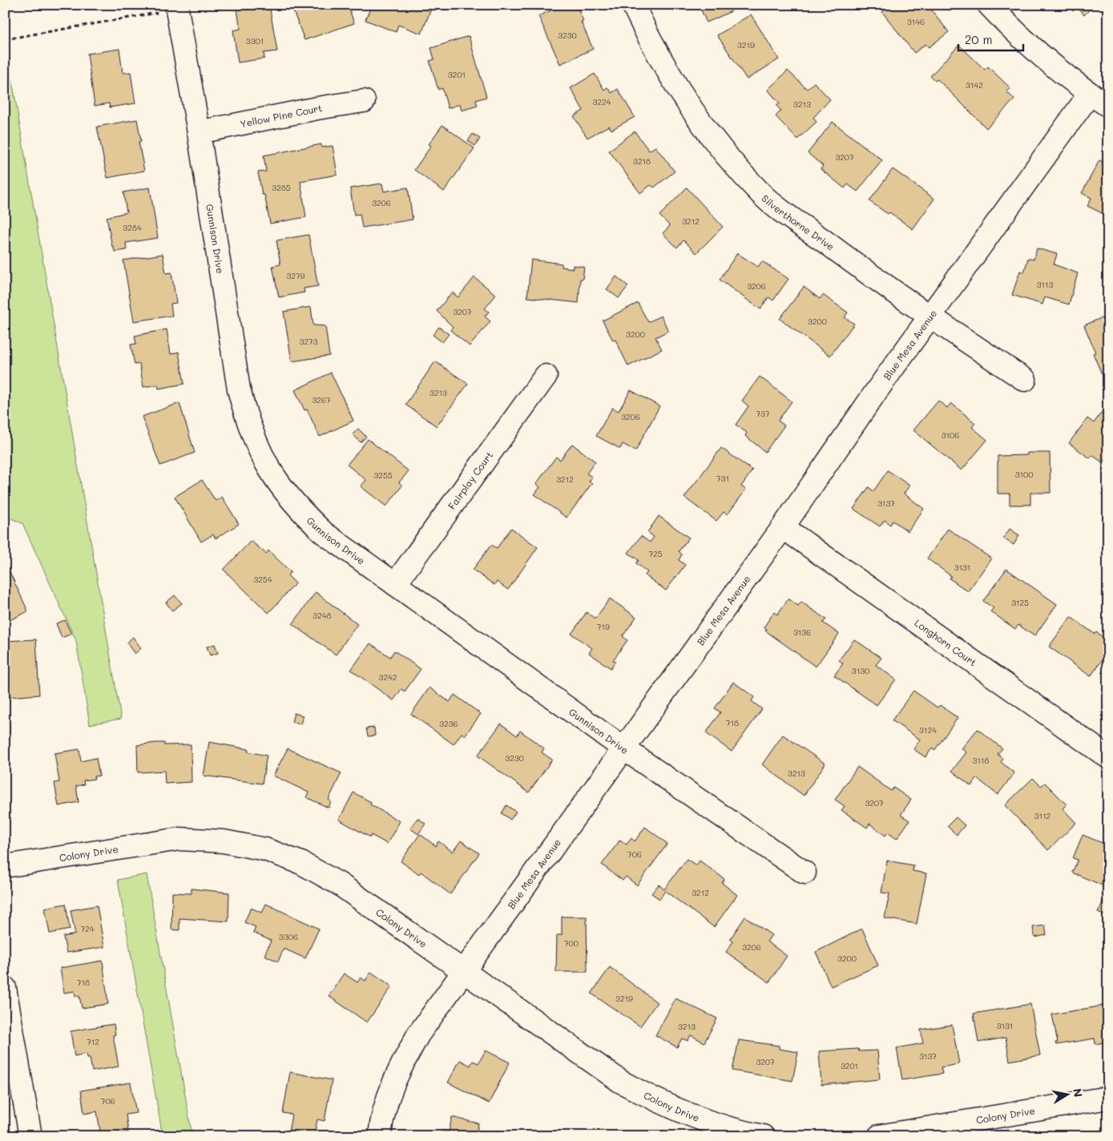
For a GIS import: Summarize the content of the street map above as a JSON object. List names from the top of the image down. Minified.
{"streets":{"street":["Yellow Pine Court","Silverthorne Drive","Gunnison Drive","Blue Mesa Avenue","Fairplay Court","Longhorn Court","Colony Drive"]},"crossings":[["Yellow Pine Court","Gunnison Drive"],["Silverthorne Drive","Blue Mesa Avenue"],["Gunnison Drive","Blue Mesa Avenue"],["Gunnison Drive","Fairplay Court"],["Blue Mesa Avenue","Longhorn Court"],["Blue Mesa Avenue","Colony Drive"]],"house_numbers":["3146","3230","3301","3219","3201","3142","3224","3213","3207","3218","3285","3206","3212","3284","3279","3113","3206","3207","3200","3200","3273","3213","3267","737","3206","3106","3100","3255","731","3212","3137","725","3131","3254","3125","3248","719","3136","3130","3242","718","3236","3124","3230","3118","3213","3207","3112","706","3212","724","3306","700","3206","3200","718","3219","3131","3213","712","3137","3207","3201","706"],"scale_bar":"20 m","north":"right"}
